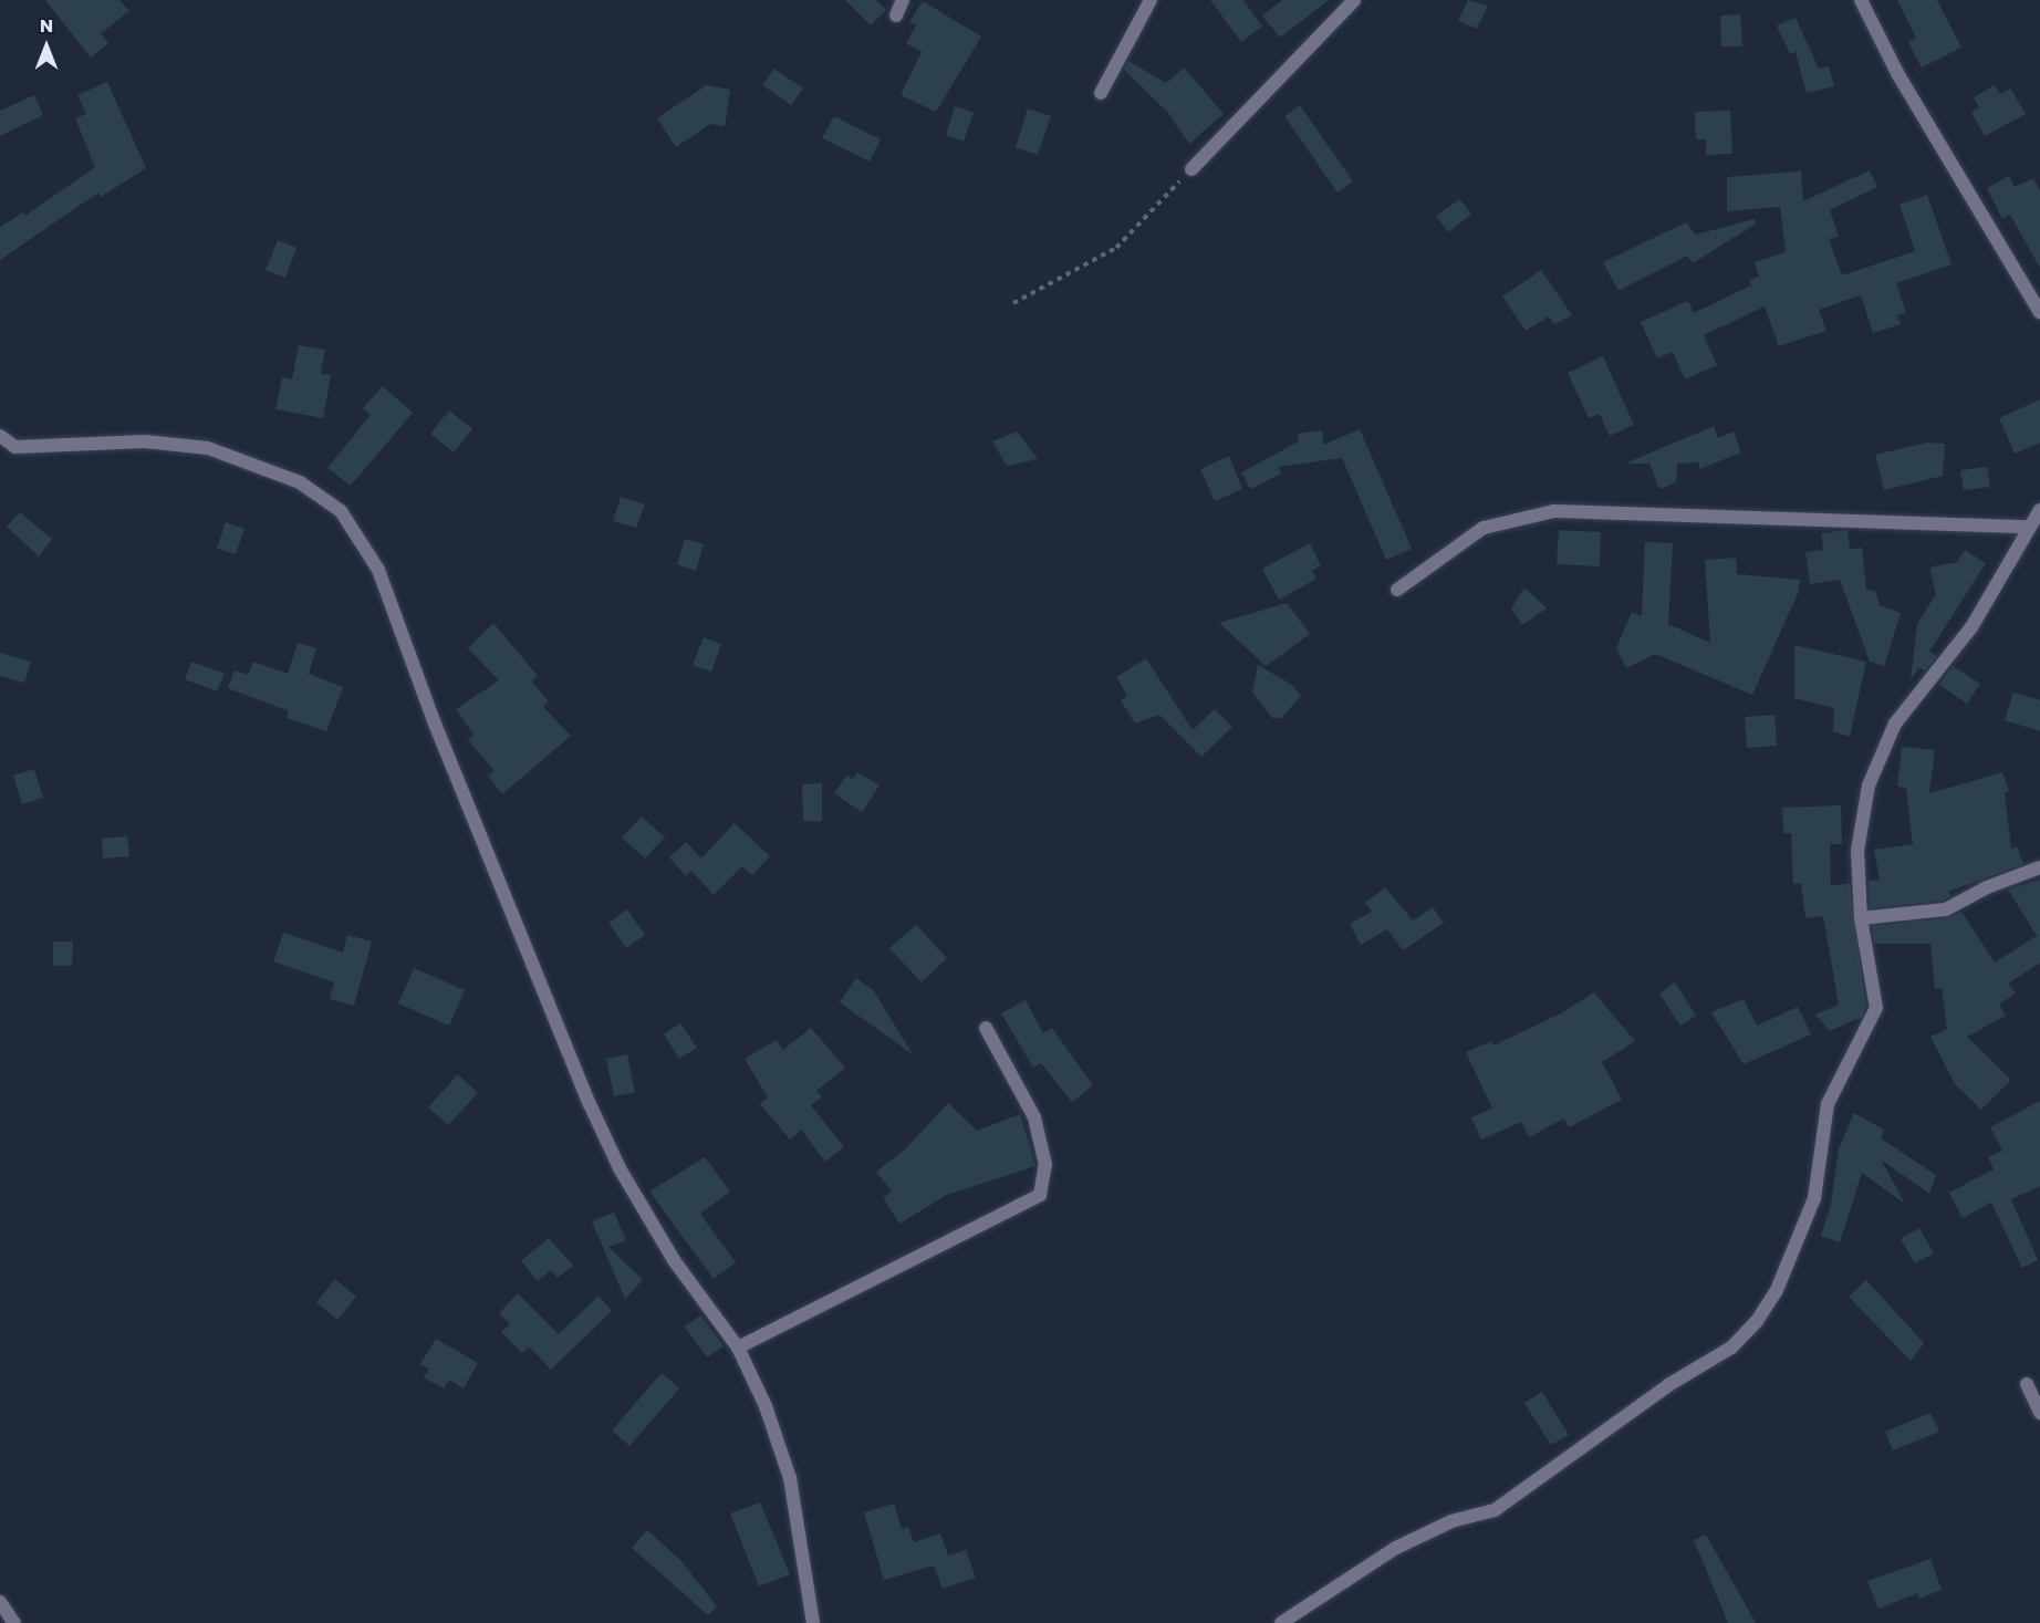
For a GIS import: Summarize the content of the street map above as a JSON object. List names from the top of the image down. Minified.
{"north":"top"}
